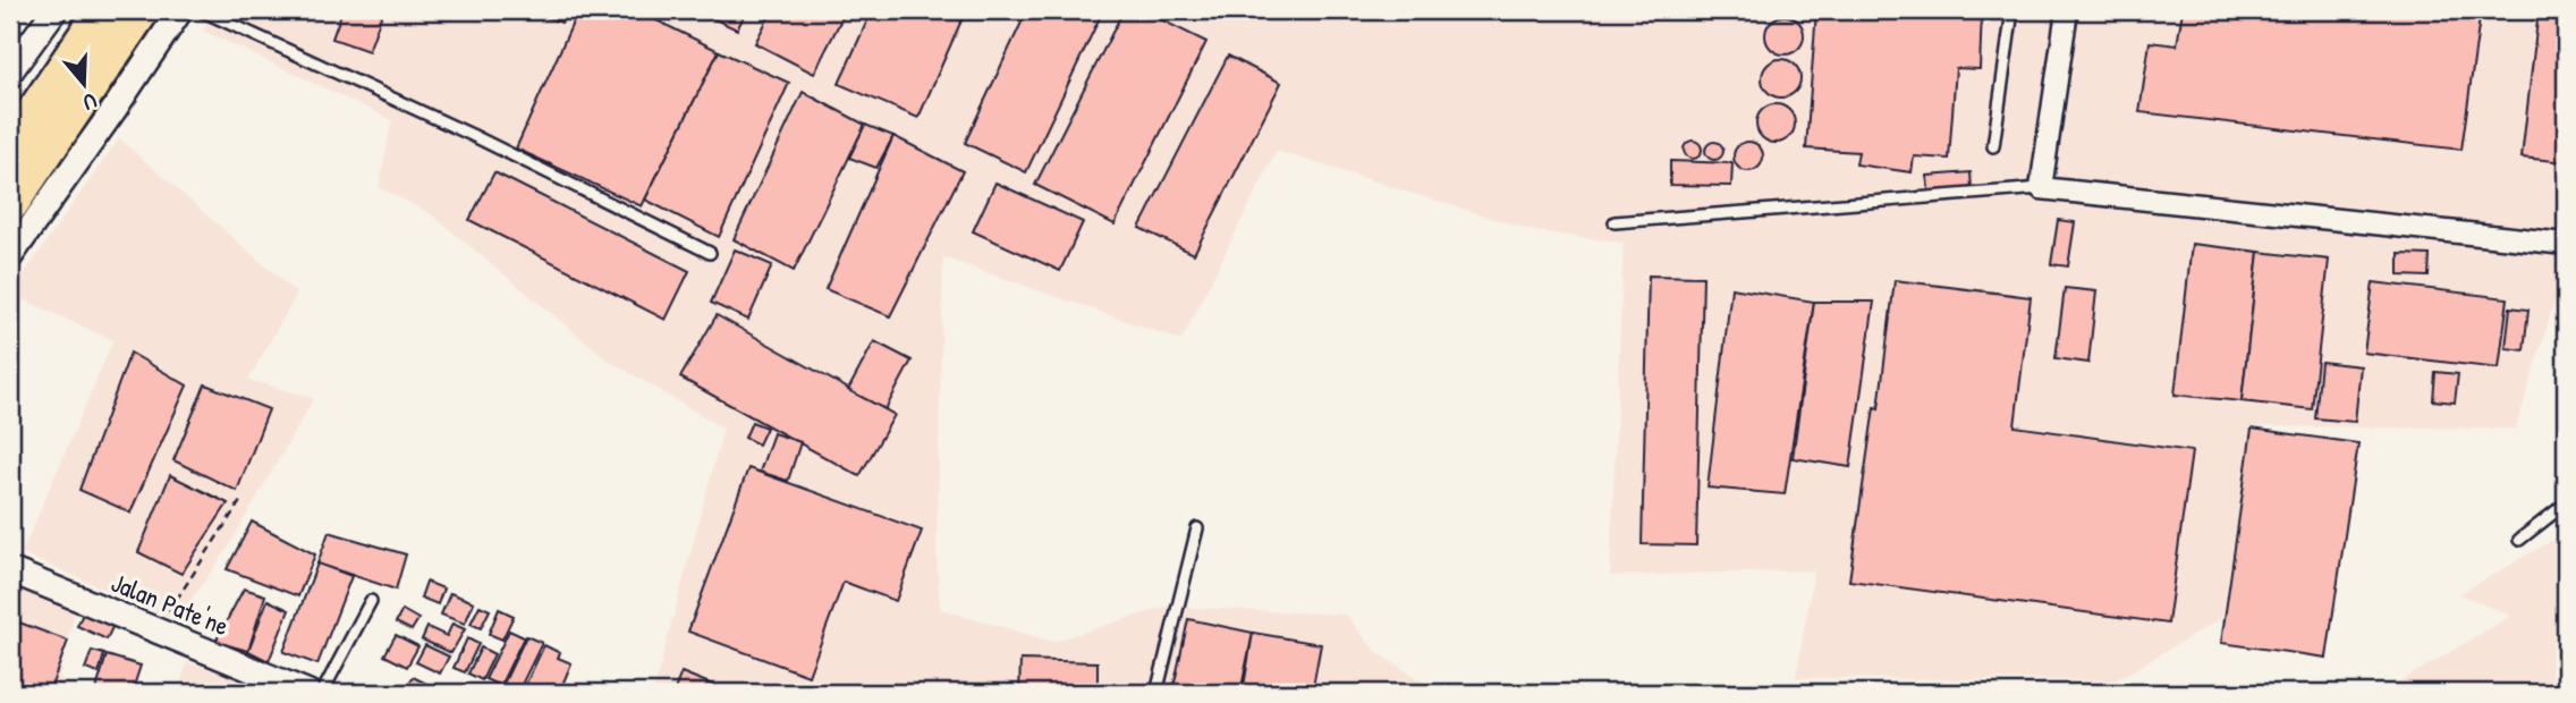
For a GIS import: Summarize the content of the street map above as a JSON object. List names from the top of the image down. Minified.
{"streets":{"street":["Jalan Pate'ne"]},"north":"bottom"}
